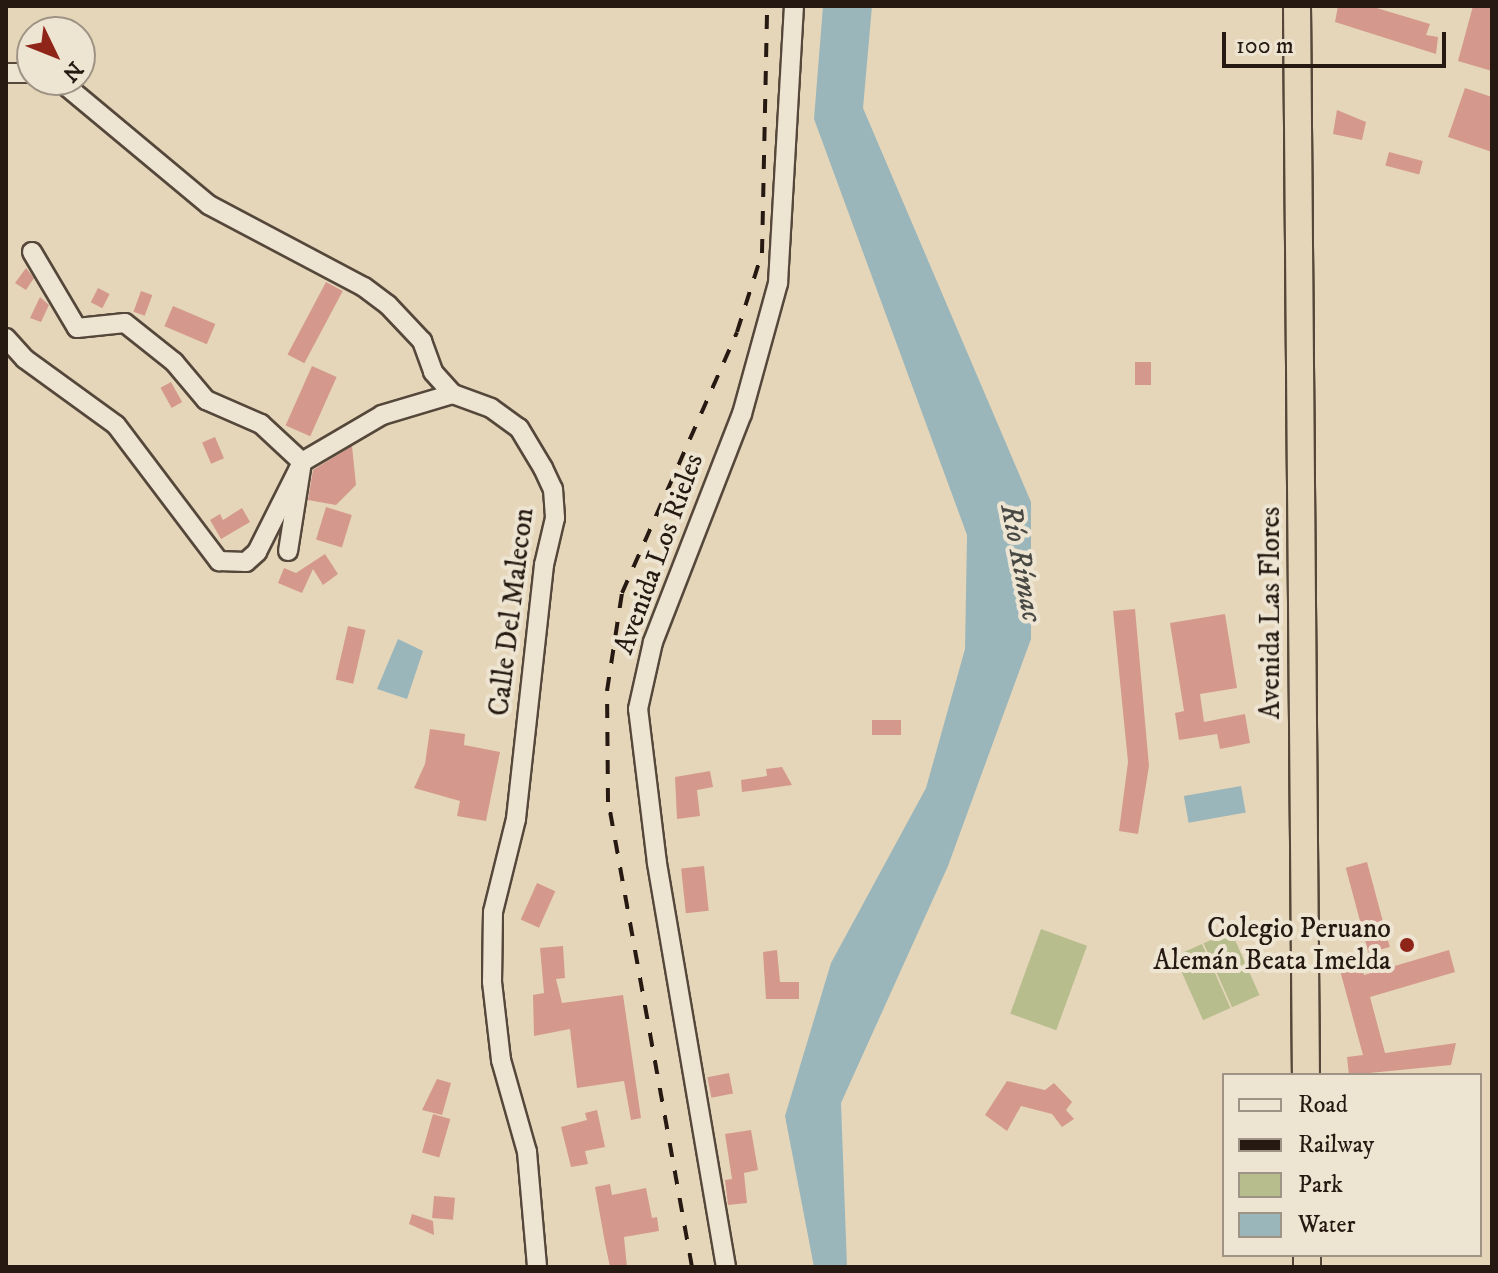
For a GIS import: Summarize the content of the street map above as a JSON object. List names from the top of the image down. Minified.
{"streets":{"highway":["Avenida Las Flores"],"street":["Avenida Los Rieles","Calle Del Malecon"]},"water":["Río Rímac"],"places":["Colegio Peruano Alemán Beata Imelda"],"legend":["Road","Railway","Park","Water"],"scale_bar":"100 m","north":"bottom right"}
